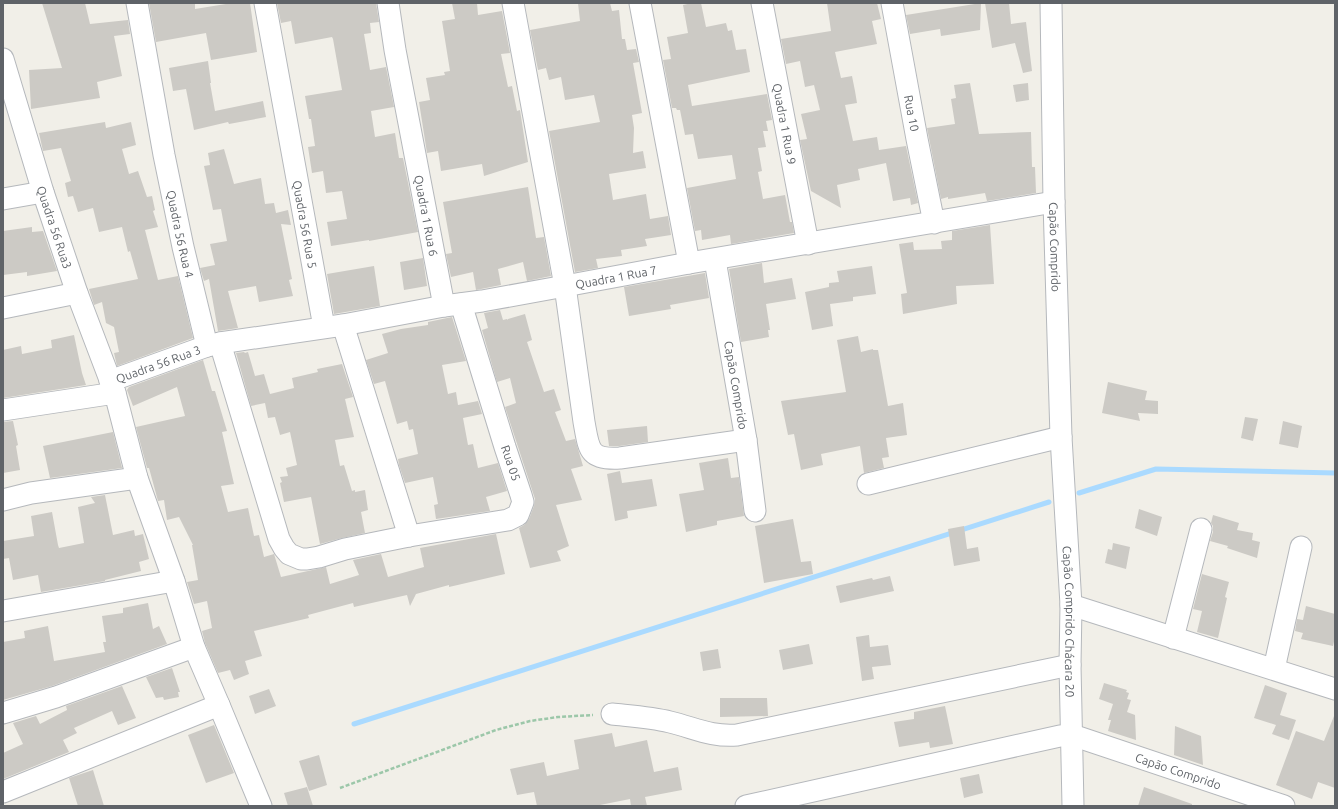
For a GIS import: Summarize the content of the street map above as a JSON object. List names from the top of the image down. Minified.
{"streets":{"street":["Rua 10","Quadra 1 Rua 9","Quadra 1 Rua 6","Quadra 56 Rua 5","Quadra 56 Rua3","Quadra 56 Rua 4","Capão Comprido","Quadra 1 Rua 7","Quadra 56 Rua 3","Rua 05","Capão Comprido Chácara 20"]},"crossings":[["Rua 10","Capão Comprido"],["Quadra 1 Rua 9","Capão Comprido"],["Quadra 1 Rua 6","Rua 05"],["Quadra 56 Rua 5","Quadra 56 Rua 4"],["Quadra 56 Rua 5","Rua 05"],["Quadra 56 Rua3","Quadra 56 Rua 3"],["Quadra 56 Rua 4","Quadra 56 Rua 3"],["Quadra 56 Rua 4","Rua 05"],["Capão Comprido","Quadra 1 Rua 7"],["Capão Comprido","Capão Comprido Chácara 20"]]}
